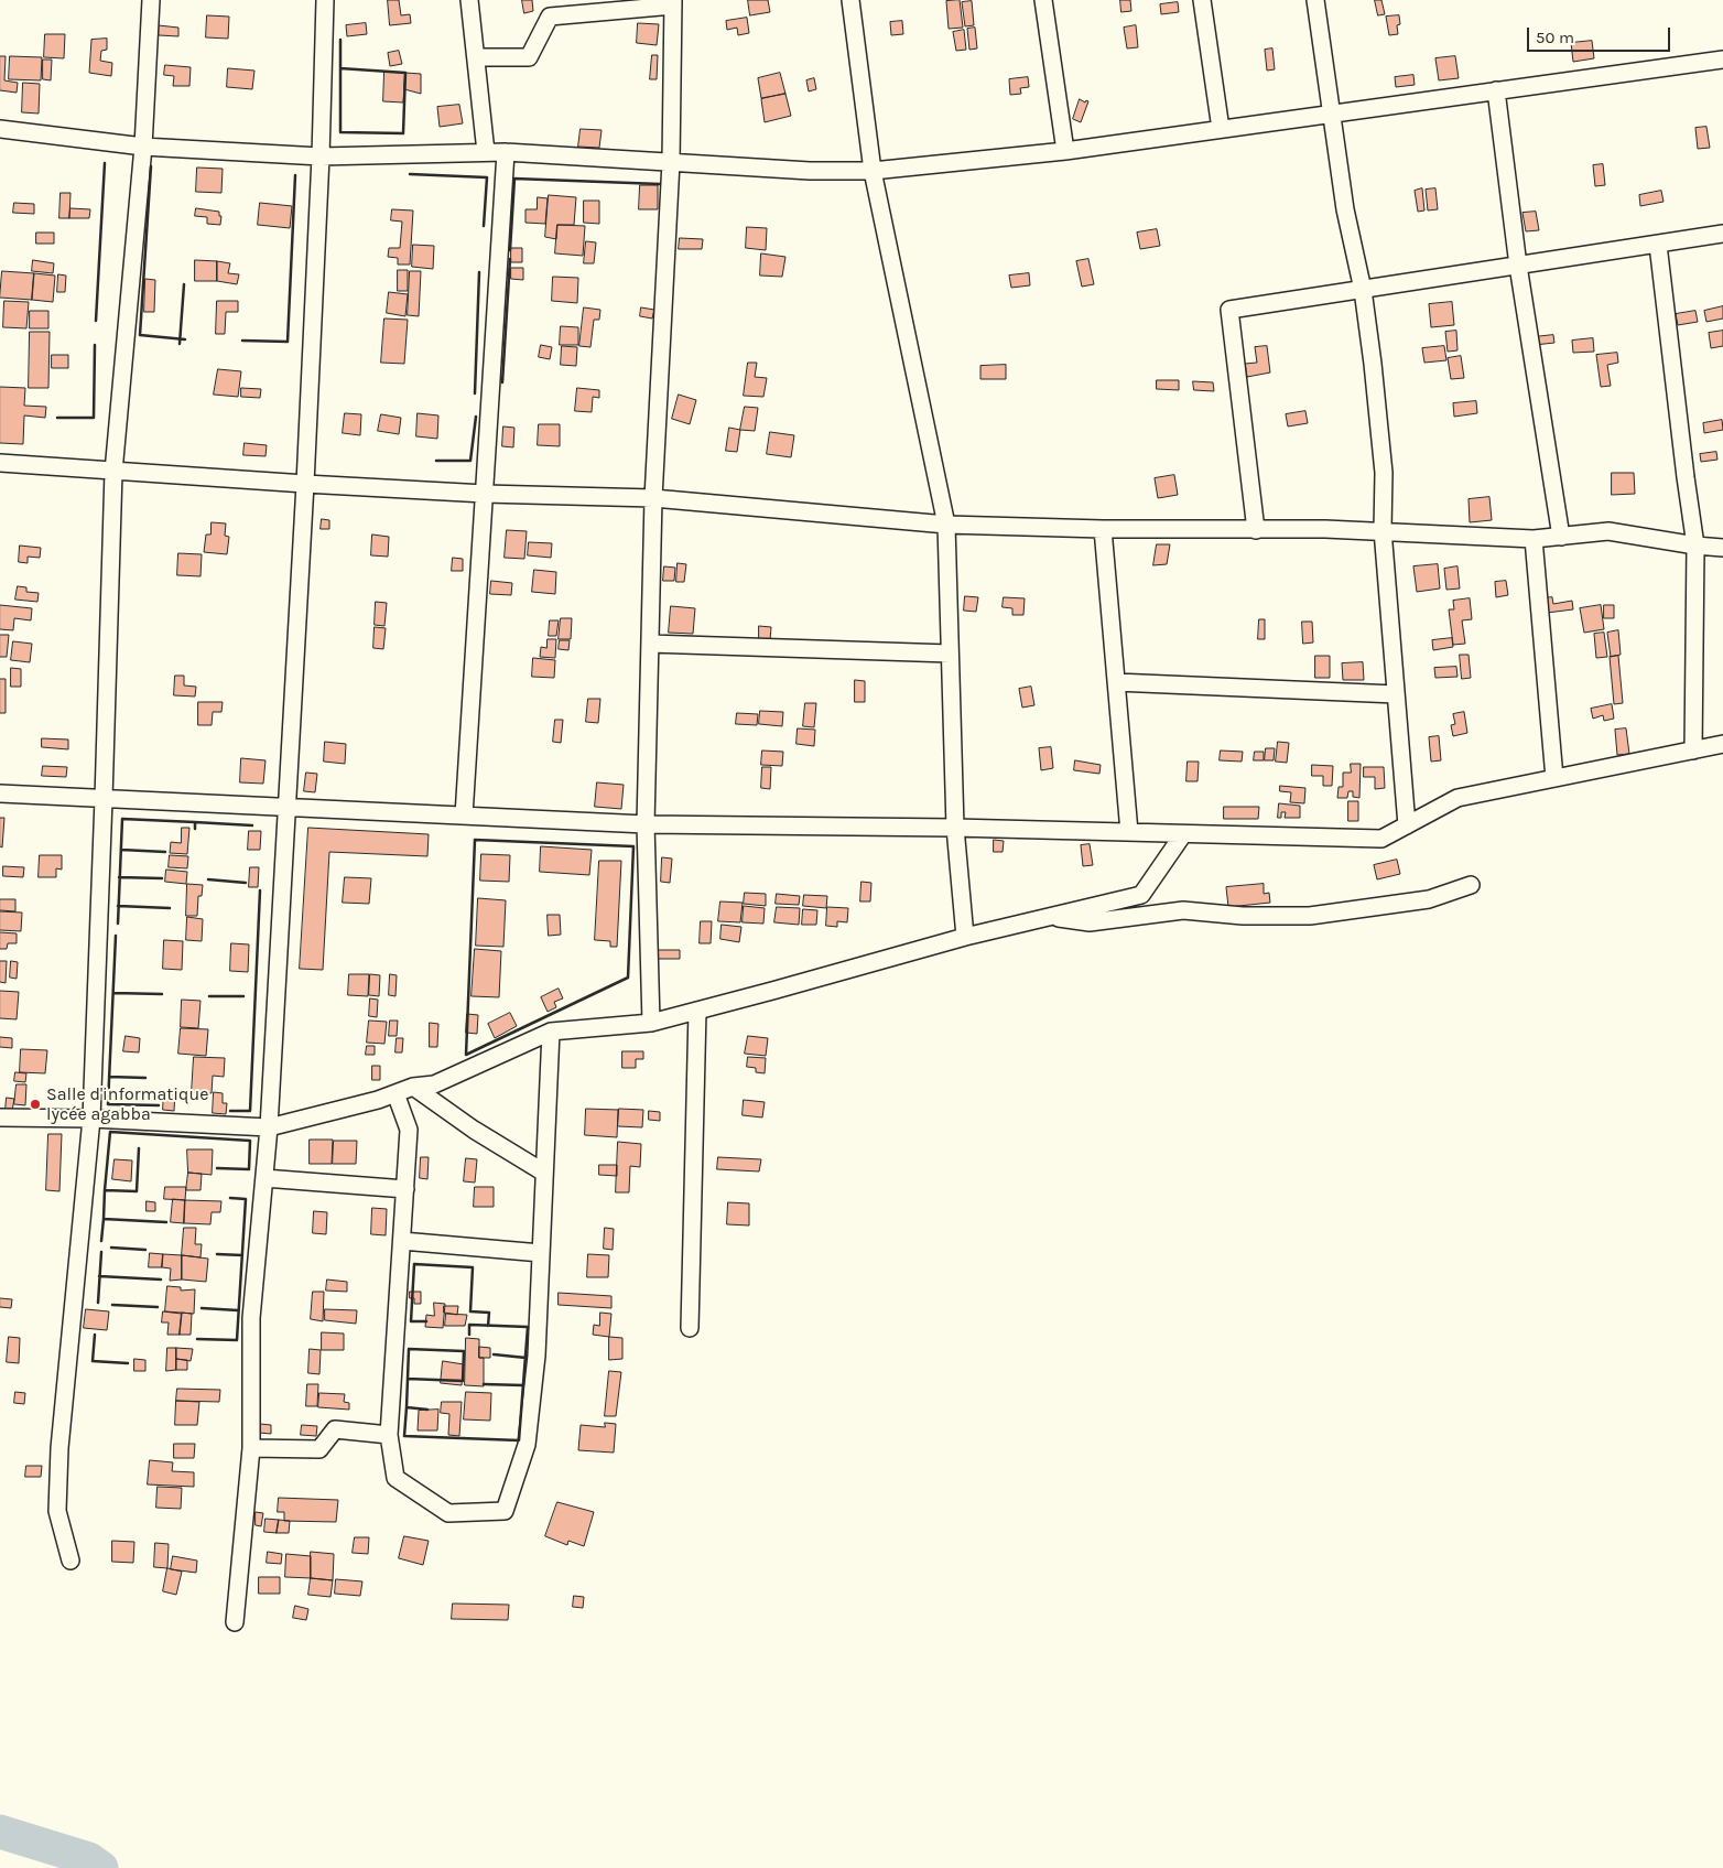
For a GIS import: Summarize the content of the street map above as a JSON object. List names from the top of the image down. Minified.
{"places":["Salle d'informatique lycée agabba"],"scale_bar":"50 m"}
